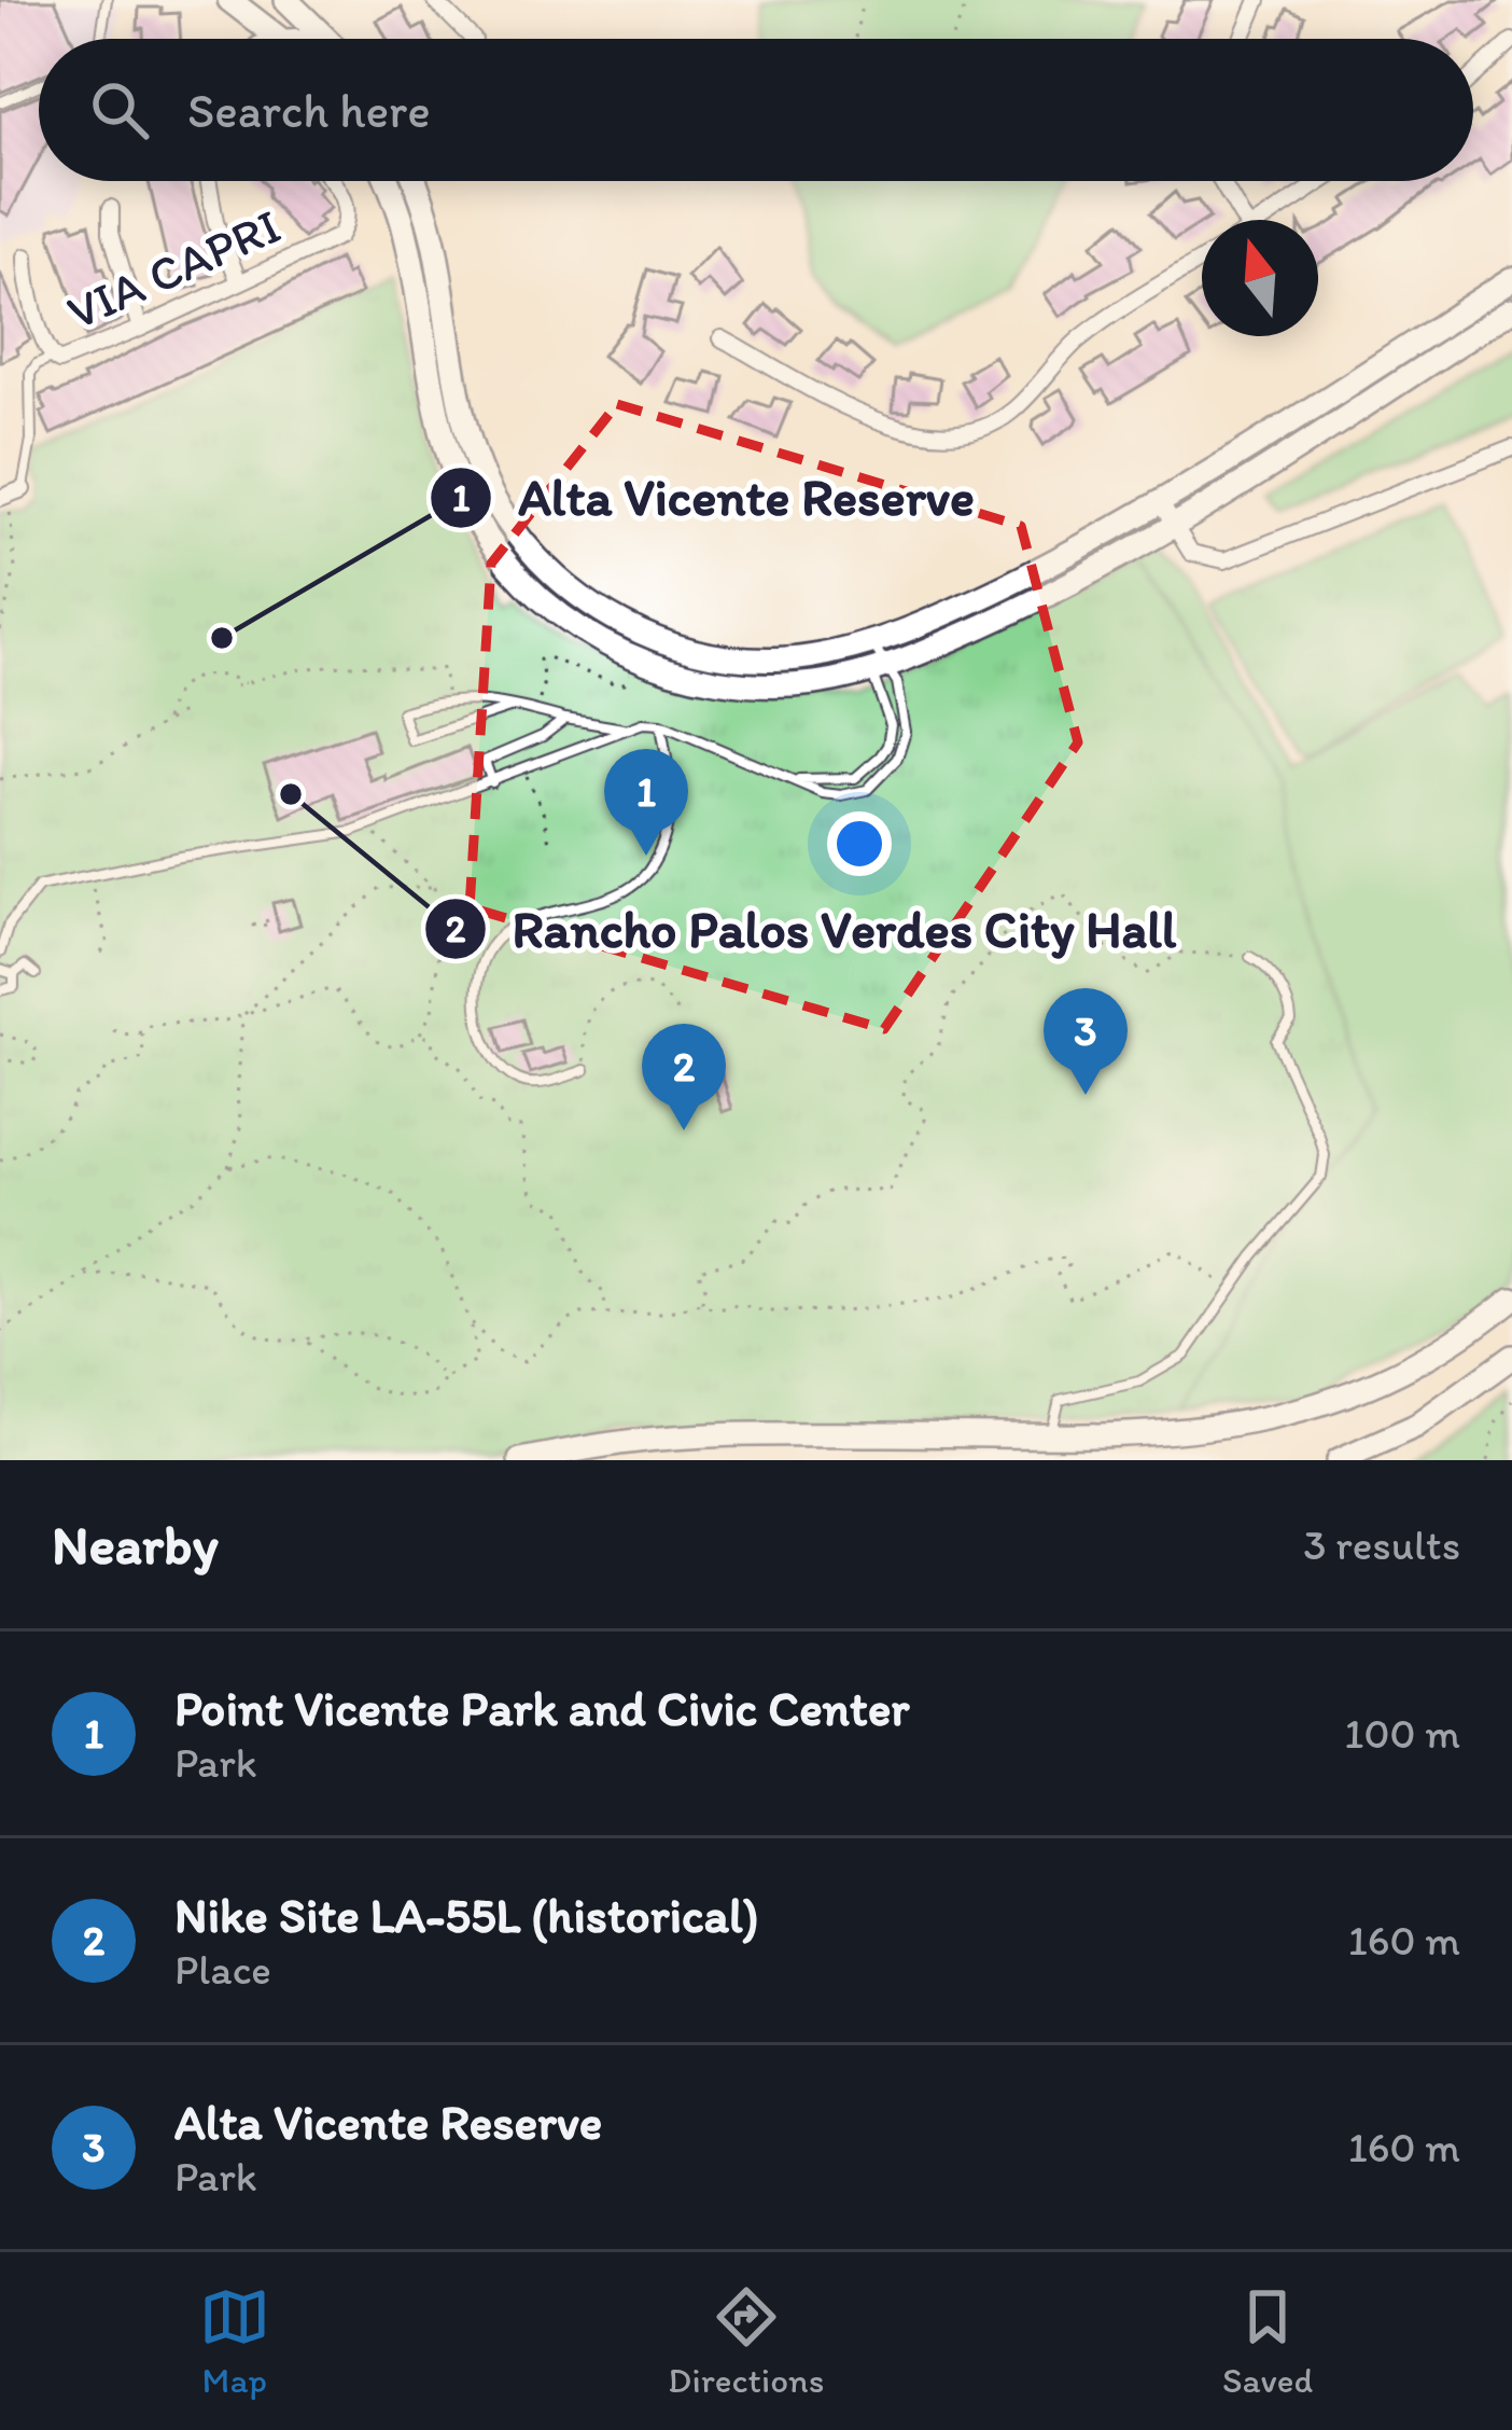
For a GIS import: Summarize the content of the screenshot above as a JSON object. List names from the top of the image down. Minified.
{"streets":{"street":["VIA CAPRI"]},"places":["Alta Vicente Reserve","Rancho Palos Verdes City Hall"],"north":"top","page":{"search":"Search here","pins":["1","3","2"],"heading":["Nearby","3 results"],"list":[{"mark":"1","name":"Point Vicente Park and Civic Center","note":"Park","value":"100 m"},{"mark":"2","name":"Nike Site LA-55L (historical)","note":"Place","value":"160 m"},{"mark":"3","name":"Alta Vicente Reserve","note":"Park","value":"160 m"}],"nav":["Map","Directions","Saved"]}}
